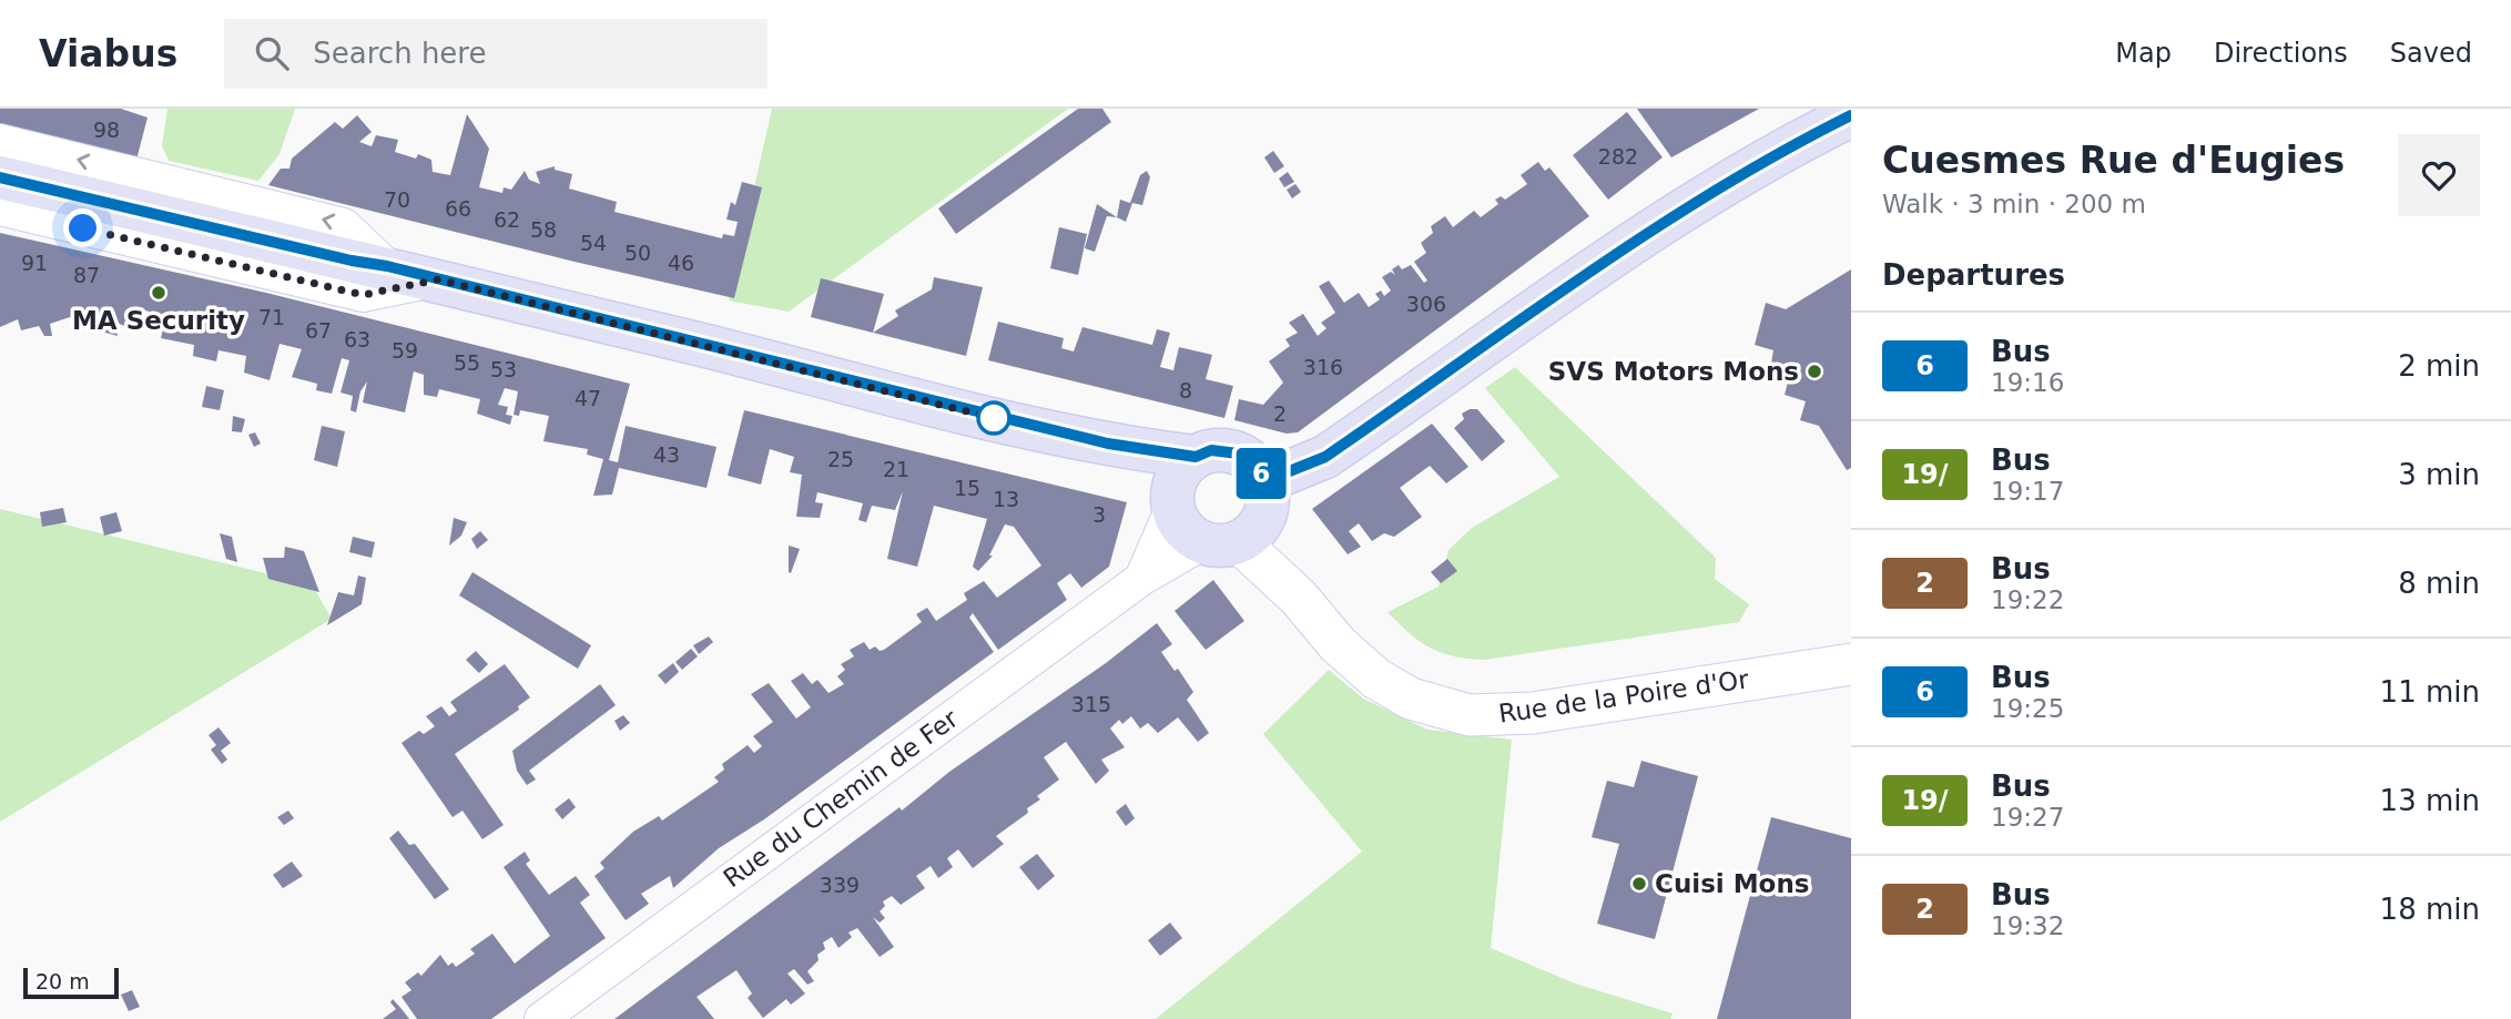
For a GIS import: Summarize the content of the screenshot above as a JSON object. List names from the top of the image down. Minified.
{"streets":{"street":["Rue de la Poire d'Or","Rue du Chemin de Fer"]},"crossings":[["Rue de la Poire d'Or","Rue du Chemin de Fer"]],"places":["MA Security","SVS Motors Mons","Cuisi Mons"],"lines":["bus line 6"],"house_numbers":["98","282","70","66","62","58","54","50","91","46","87","306","71","67","63","59","55","316","53","8","47","2","43","25","21","15","13","3","315","339"],"scale_bar":"20 m","page":{"header":"Viabus","search":"Search here","nav":["Map","Directions","Saved"],"on_map":"6","heading":[["Cuesmes Rue d'Eugies","Walk · 3 min · 200 m"],"Departures"],"list":[{"mark":"6","name":"Bus","note":"19:16","value":"2 min"},{"mark":"19/","name":"Bus","note":"19:17","value":"3 min"},{"mark":"2","name":"Bus","note":"19:22","value":"8 min"},{"mark":"6","name":"Bus","note":"19:25","value":"11 min"},{"mark":"19/","name":"Bus","note":"19:27","value":"13 min"},{"mark":"2","name":"Bus","note":"19:32","value":"18 min"}],"scale":"20 m"}}
